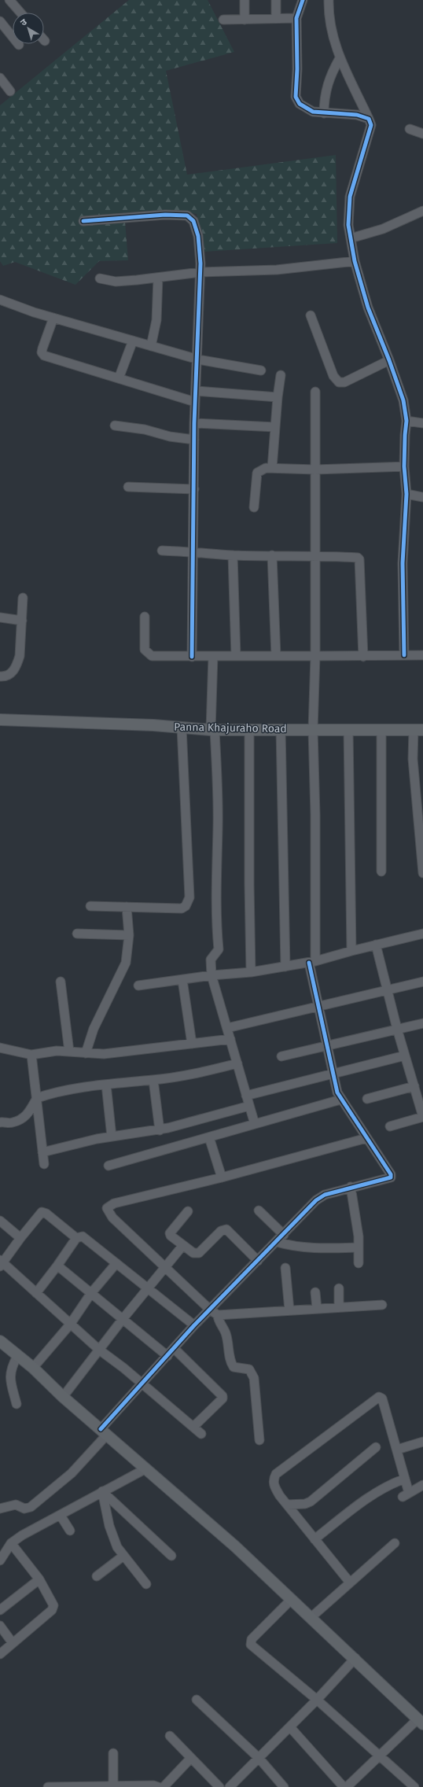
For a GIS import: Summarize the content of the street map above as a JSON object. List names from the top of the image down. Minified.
{"streets":{"main road":["Panna Khajuraho Road"]},"north":"top left"}
